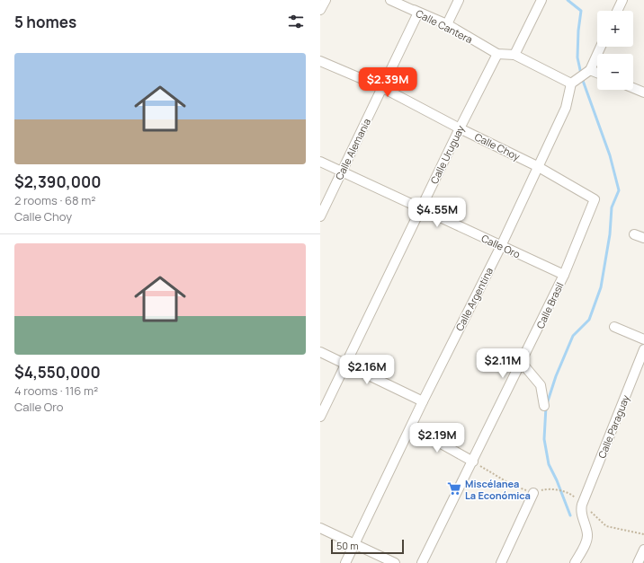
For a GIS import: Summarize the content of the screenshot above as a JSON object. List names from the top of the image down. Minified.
{"streets":{"street":["Calle Cantera","Calle Choy","Calle Alemania","Calle Uruguay","Calle Oro","Calle Argentina","Calle Brasil","Calle Paraguay"]},"crossings":[["Calle Cantera","Calle Alemania"],["Calle Cantera","Calle Uruguay"],["Calle Choy","Calle Alemania"],["Calle Choy","Calle Uruguay"],["Calle Choy","Calle Argentina"],["Calle Choy","Calle Brasil"],["Calle Alemania","Calle Oro"],["Calle Uruguay","Calle Oro"],["Calle Oro","Calle Argentina"],["Calle Oro","Calle Brasil"]],"places":{"supermarket":["Miscélanea La Económica"]},"scale_bar":"50 m","page":{"heading":"5 homes","map_buttons":["+","−"],"list":[{"name":"$2,390,000","note":"2 rooms · 68 m² · Calle Choy"},{"name":"$4,550,000","note":"4 rooms · 116 m² · Calle Oro"}],"price":["$2.39M","$4.55M","$2.11M","$2.16M","$2.19M"],"scale":"50 m"}}
